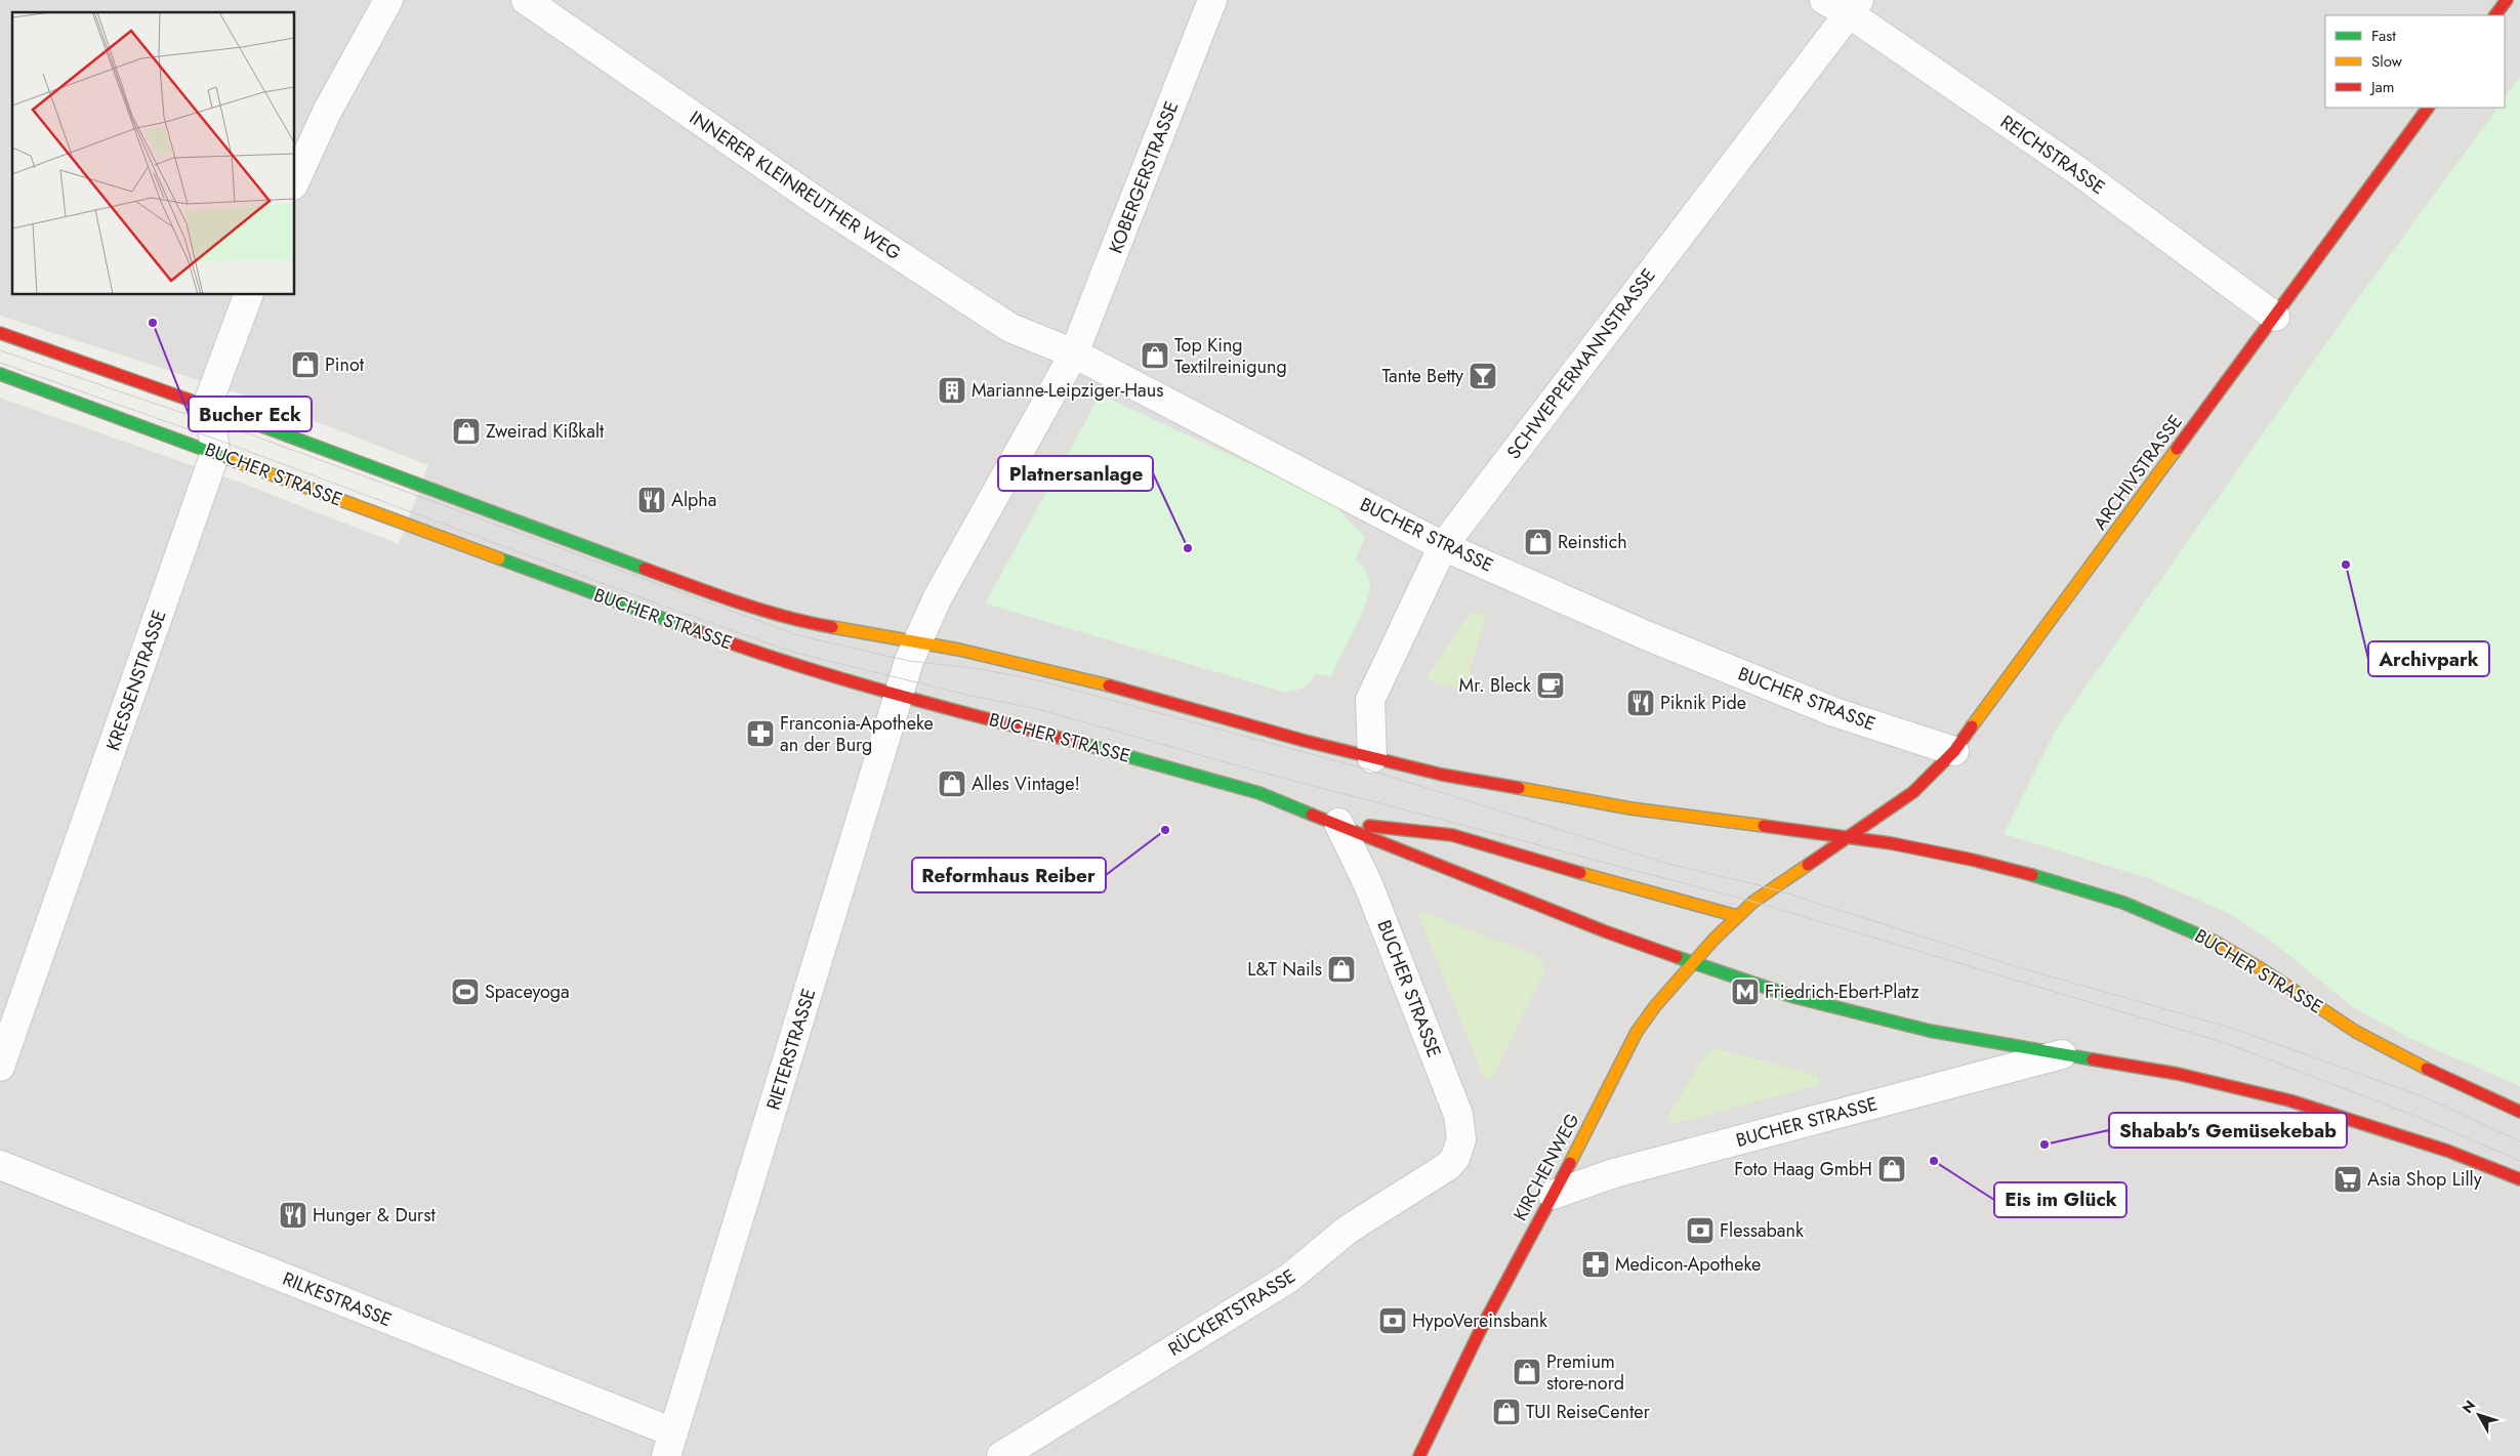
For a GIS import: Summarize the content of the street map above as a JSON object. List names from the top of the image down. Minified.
{"streets":{"main road":["ARCHIVSTRASSE","BUCHER STRASSE","KIRCHENWEG"],"street":["REICHSTRASSE","KOBERGERSTRASSE","INNERER KLEINREUTHER WEG","SCHWEPPERMANNSTRASSE","KRESSENSTRASSE","RIETERSTRASSE","RILKESTRASSE","RÜCKERTSTRASSE"]},"crossings":[["REICHSTRASSE","SCHWEPPERMANNSTRASSE"],["REICHSTRASSE","ARCHIVSTRASSE"],["KOBERGERSTRASSE","INNERER KLEINREUTHER WEG"],["KOBERGERSTRASSE","BUCHER STRASSE"],["INNERER KLEINREUTHER WEG","BUCHER STRASSE"],["SCHWEPPERMANNSTRASSE","BUCHER STRASSE"],["ARCHIVSTRASSE","BUCHER STRASSE"],["BUCHER STRASSE","KRESSENSTRASSE"],["BUCHER STRASSE","RIETERSTRASSE"],["BUCHER STRASSE","KIRCHENWEG"],["BUCHER STRASSE","RÜCKERTSTRASSE"],["RIETERSTRASSE","RILKESTRASSE"]],"places":{"other":["Bucher Eck","Platnersanlage","Archivpark","Reformhaus Reiber","Shabab's Gemüsekebab","Eis im Glück"],"shop":["Top King Textilreinigung","Pinot","Zweirad Kißkalt","Reinstich","Alles Vintage!","L&T Nails","Foto Haag GmbH","Premium store-nord","TUI ReiseCenter"],"bar":["Tante Betty"],"building":["Marianne-Leipziger-Haus"],"restaurant":["Alpha","Piknik Pide","Hunger & Durst"],"cafe":["Mr. Bleck"],"pharmacy":["Franconia-Apotheke an der Burg","Medicon-Apotheke"],"sports":["Spaceyoga"],"metro station":["Friedrich-Ebert-Platz"],"supermarket":["Asia Shop Lilly"],"bank":["Flessabank","HypoVereinsbank"]},"legend":["Fast","Slow","Jam"],"north":"top left"}
